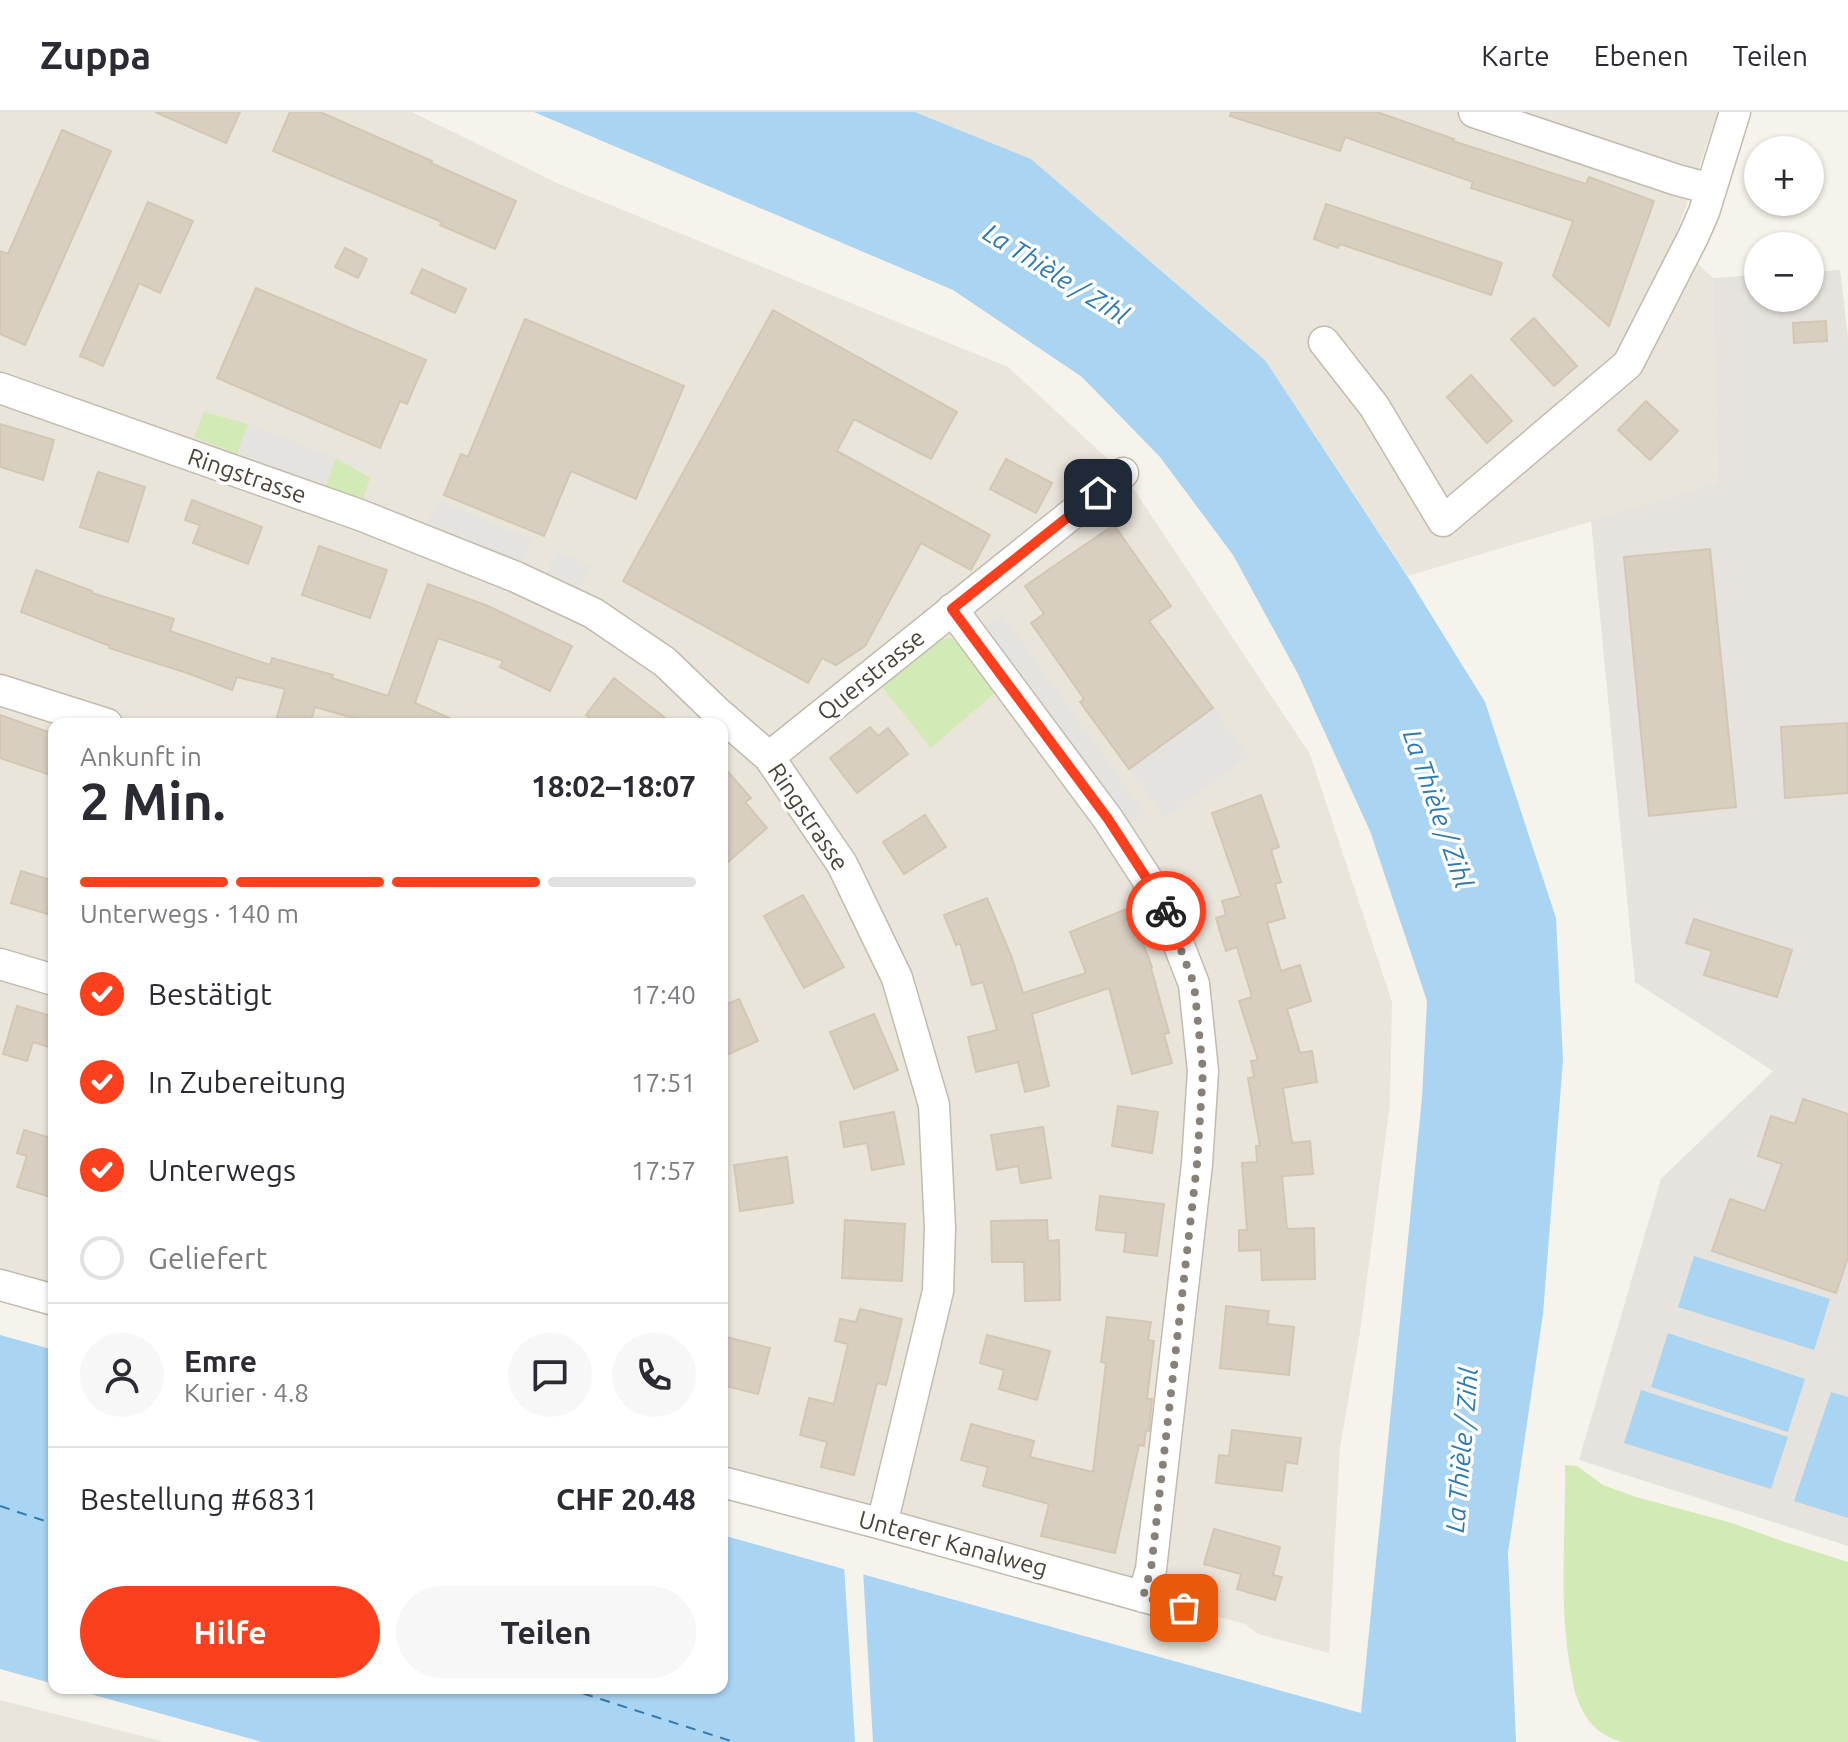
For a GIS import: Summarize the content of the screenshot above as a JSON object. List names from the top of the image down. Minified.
{"streets":{"street":["Ringstrasse","Querstrasse","Unterer Kanalweg"]},"crossings":[["Ringstrasse","Querstrasse"],["Ringstrasse","Unterer Kanalweg"]],"water":["La Thièle / Zihl"],"page":{"header":"Zuppa","nav":["Karte","Ebenen","Teilen"],"map_buttons":["+","−"],"heading":["2 Min.","Ankunft in","18:02–18:07"],"panel":["Emre","Kurier · 4.8","Bestellung #6831","CHF 20.48"],"bar":"Unterwegs · 140 m","list":[["Bestätigt","17:40"],["In Zubereitung","17:51"],["Unterwegs","17:57"],"Geliefert"],"buttons":["Hilfe","Teilen"]}}
